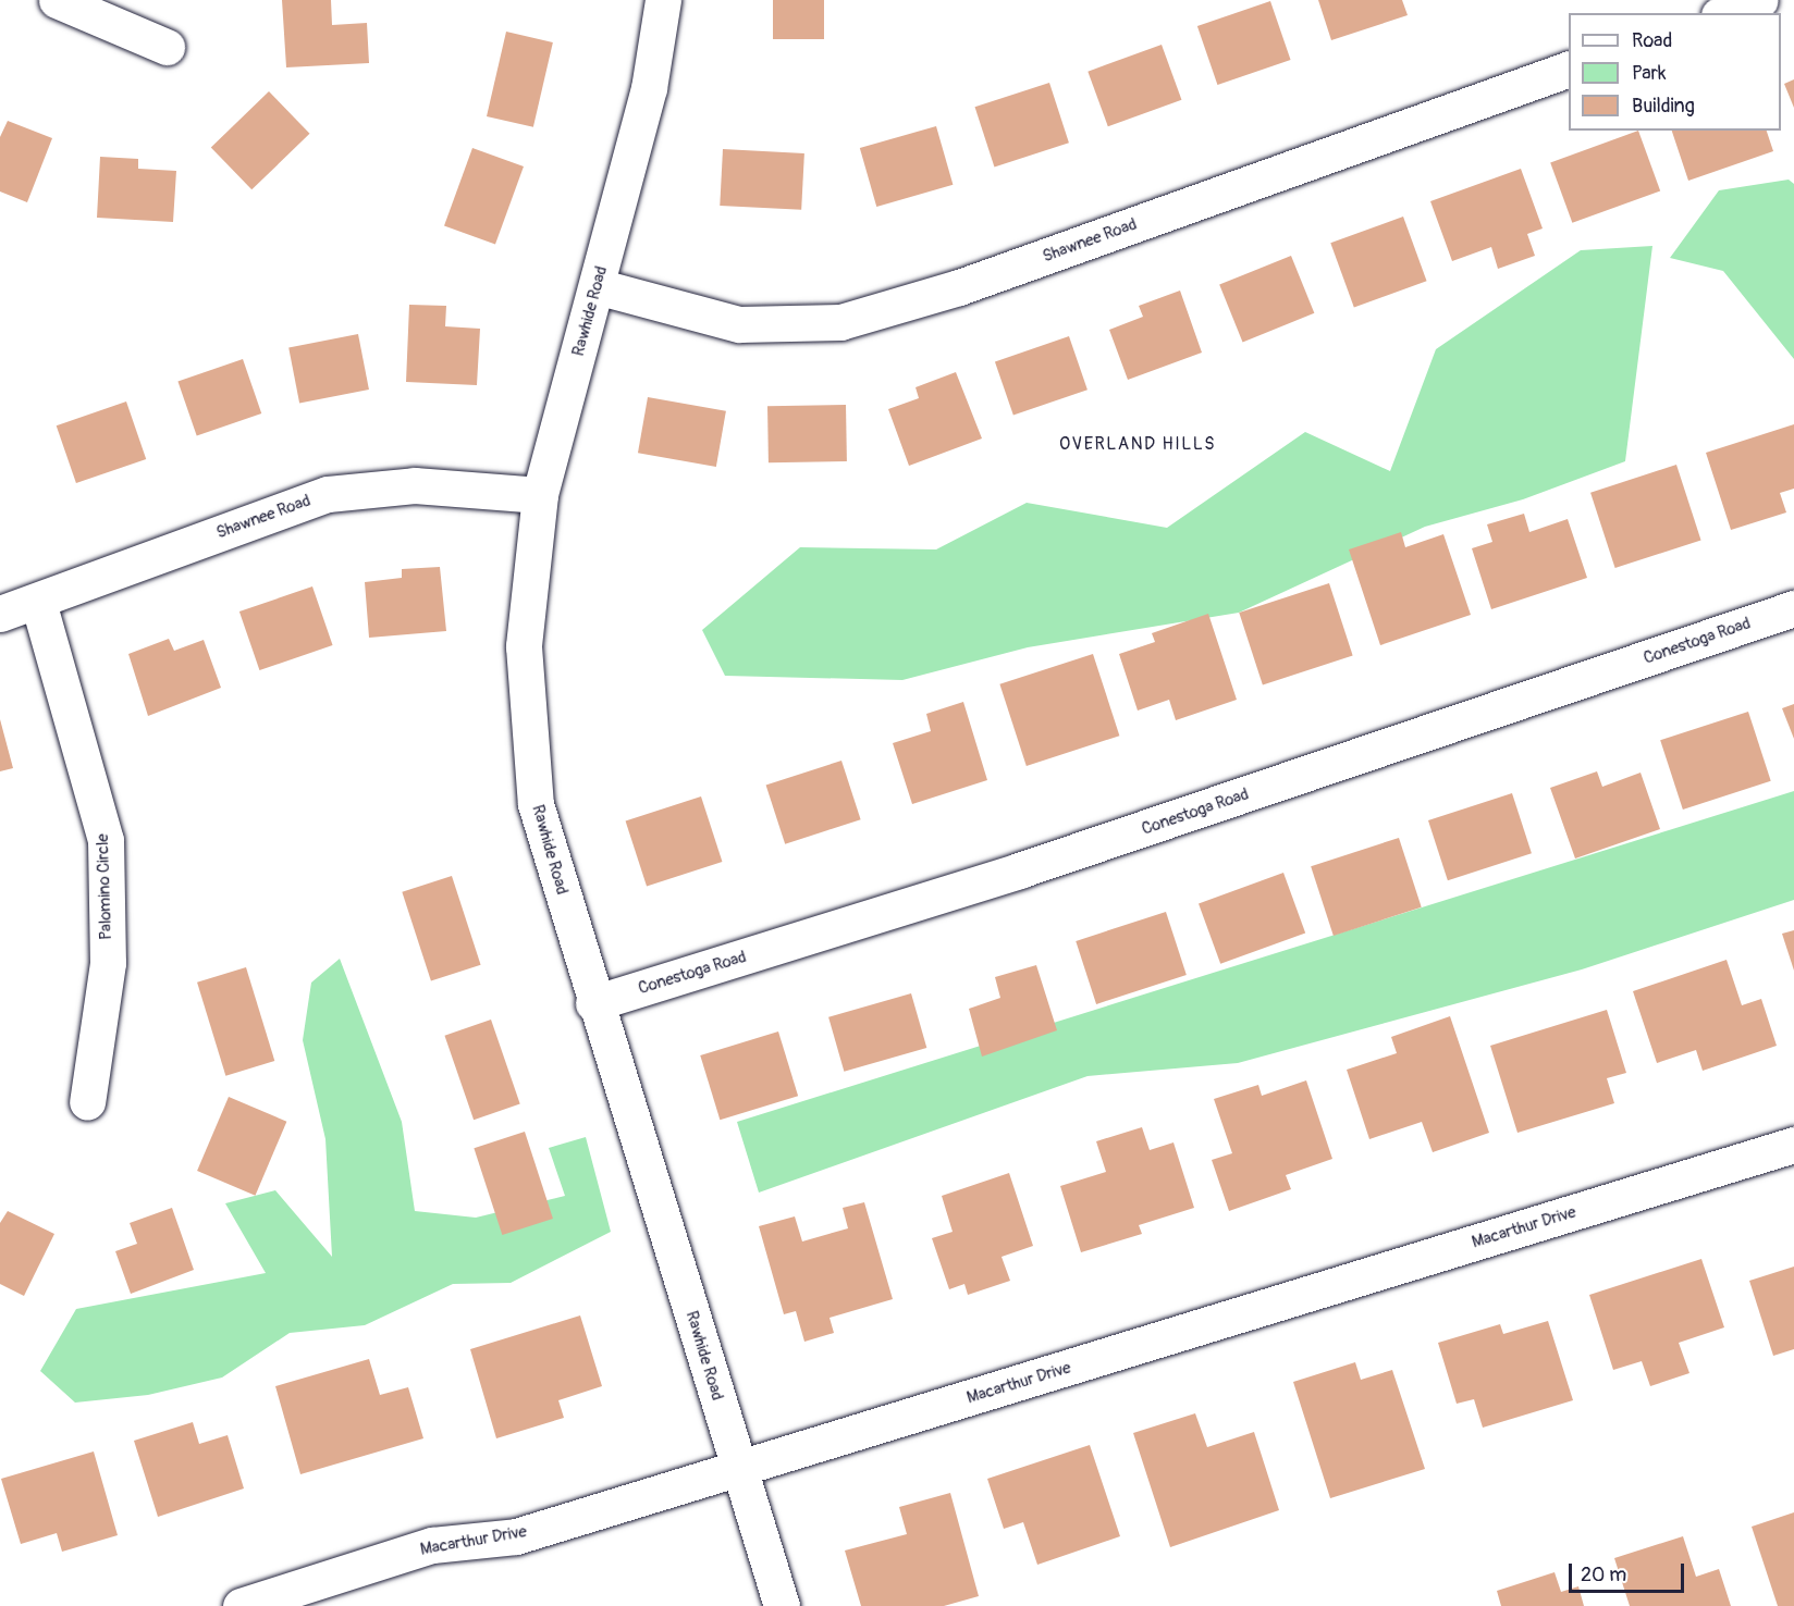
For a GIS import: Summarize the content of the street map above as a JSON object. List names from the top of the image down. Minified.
{"streets":{"street":["Shawnee Road","Rawhide Road","Conestoga Road","Palomino Circle","Macarthur Drive"]},"crossings":[["Shawnee Road","Rawhide Road"],["Shawnee Road","Palomino Circle"],["Rawhide Road","Conestoga Road"],["Rawhide Road","Macarthur Drive"]],"districts":["OVERLAND HILLS"],"legend":["Road","Park","Building"],"scale_bar":"20 m"}
